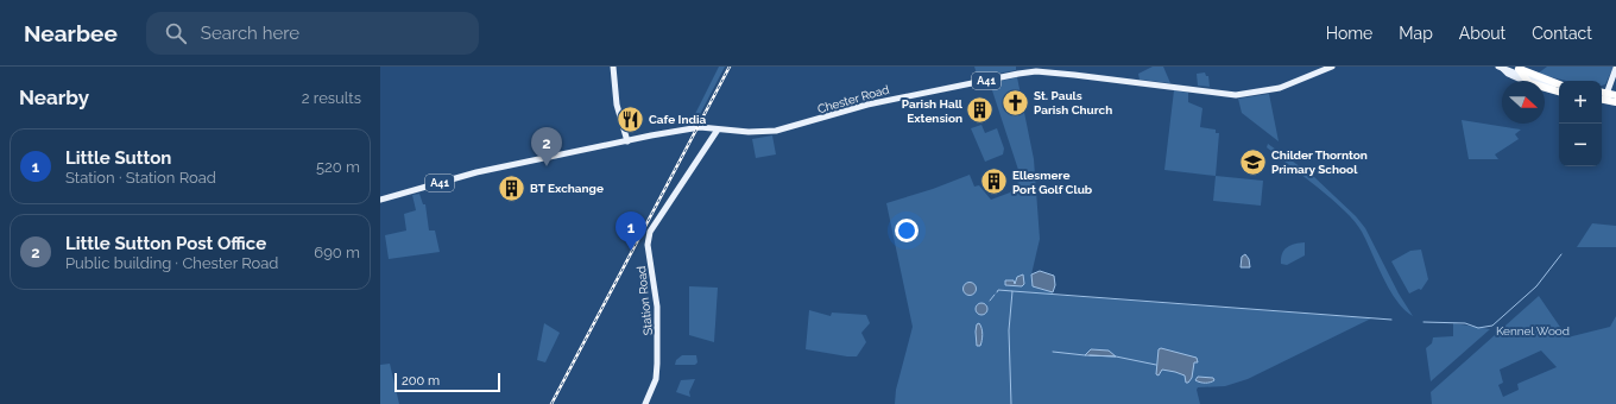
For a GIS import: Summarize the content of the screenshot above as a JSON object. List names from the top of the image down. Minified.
{"streets":{"main road":["A41","Chester Road","Station Road"]},"crossings":[["Chester Road","Station Road"]],"parks":["Kennel Wood"],"places":{"church":["St. Pauls Parish Church"],"building":["Parish Hall Extension","Ellesmere Port Golf Club","BT Exchange"],"restaurant":["Cafe India"],"school or university":["Childer Thornton Primary School"]},"scale_bar":"200 m","north":"right","page":{"header":"Nearbee","search":"Search here","nav":["Home","Map","About","Contact"],"heading":["Nearby","2 results"],"map_buttons":["+","−"],"pins":["2","1"],"list":[{"mark":"1","name":"Little Sutton","note":"Station · Station Road","value":"520 m"},{"mark":"2","name":"Little Sutton Post Office","note":"Public building · Chester Road","value":"690 m"}],"scale":"200 m"}}
